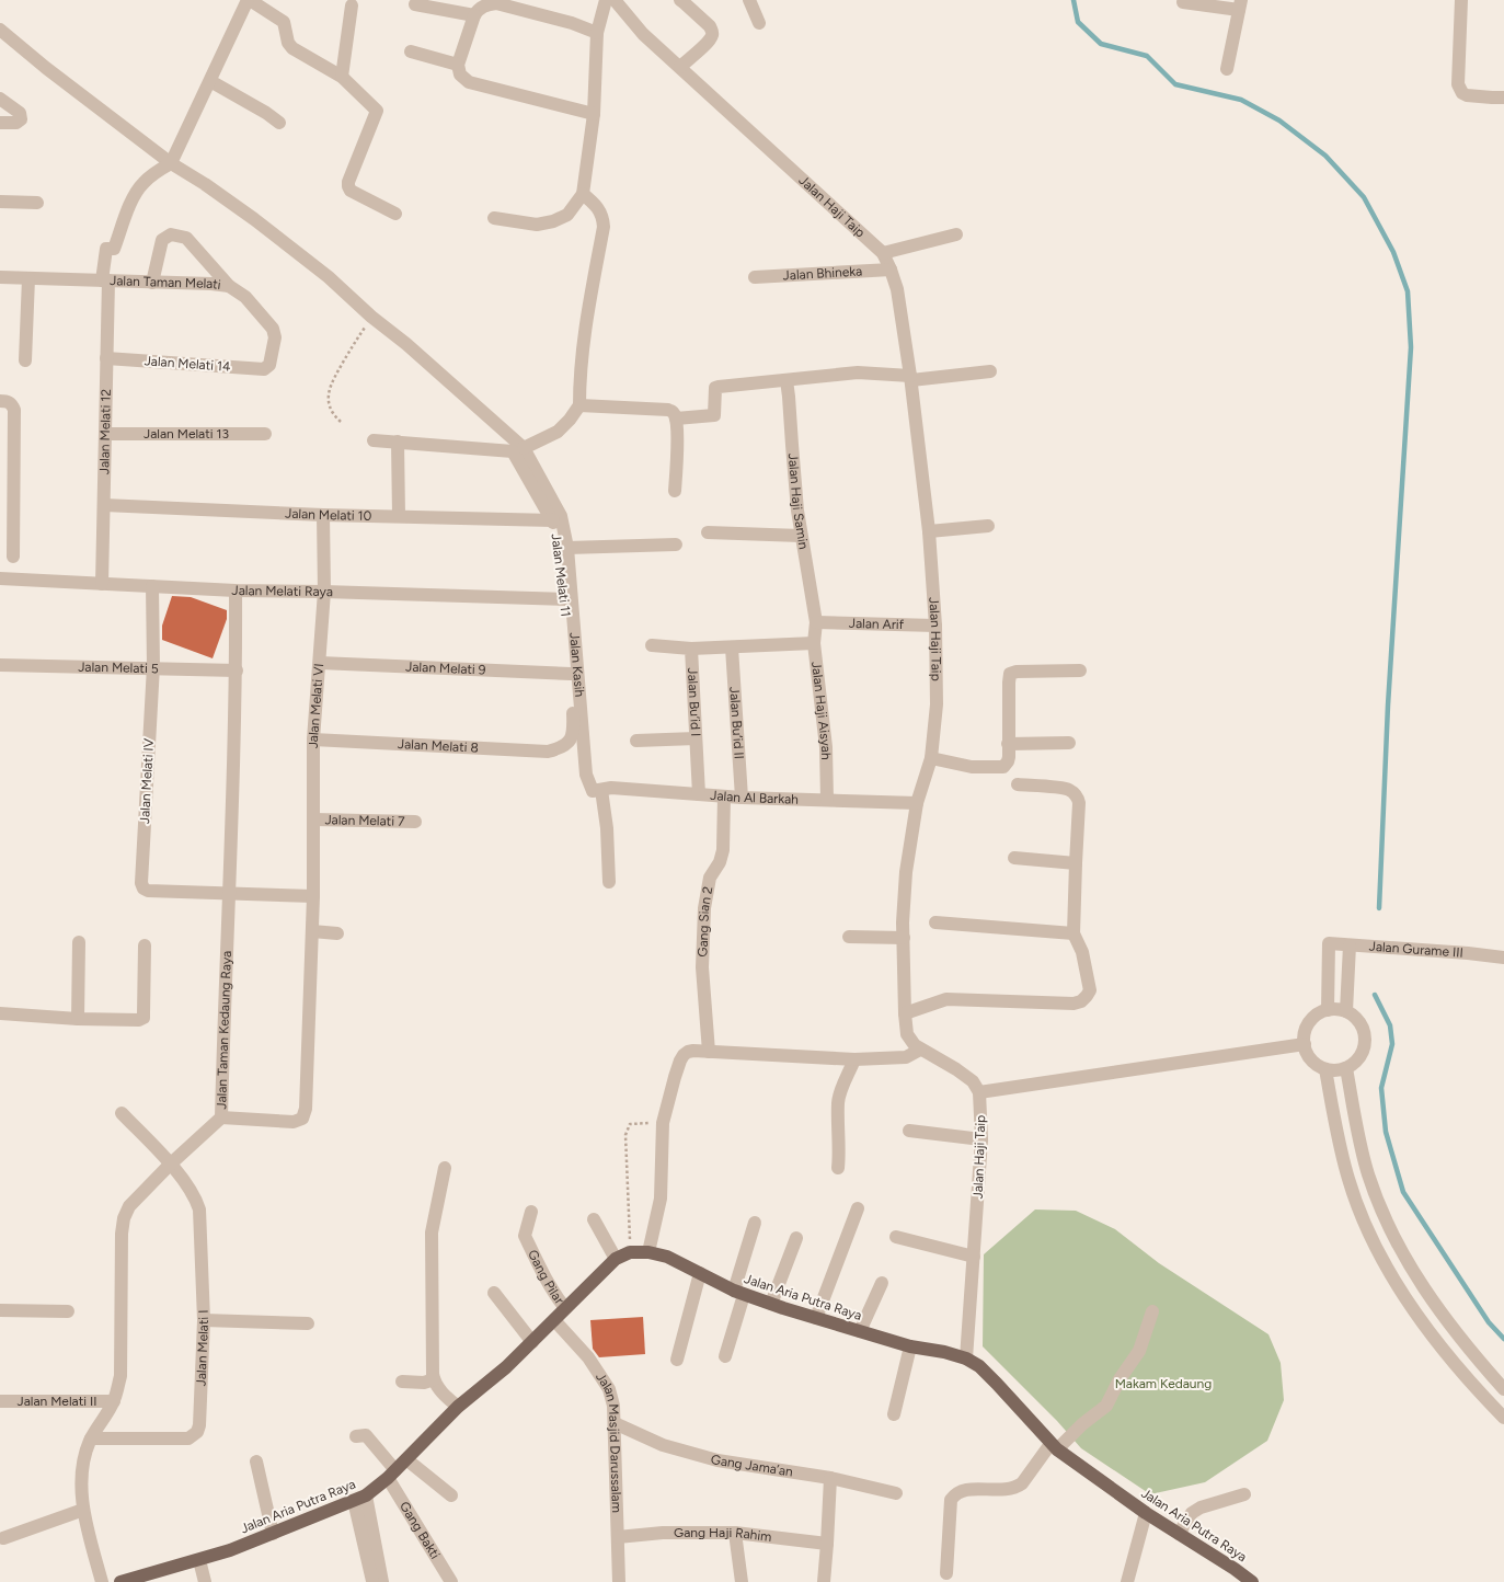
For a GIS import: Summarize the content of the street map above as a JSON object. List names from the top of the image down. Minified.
{"streets":{"main road":["Jalan Aria Putra Raya"],"street":["Jalan Haji Taip","Jalan Bhineka","Jalan Taman Melati","Jalan Melati 14","Jalan Melati 12","Jalan Melati 13","Jalan Haji Samin","Jalan Melati 10","Jalan Melati 11","Jalan Melati Raya","Jalan Arif","Jalan Kasih","Jalan Melati 5","Jalan Melati 9","Jalan Bu’id I","Jalan Melati VI","Jalan Haji Aisyah","Jalan Bu’id II","Jalan Melati 8","Jalan Melati IV","Jalan Al Barkah","Jalan Melati 7","Gang Sian 2","Jalan Gurame III","Jalan Taman Kedaung Raya","Gang Pilar","Jalan Melati I","Jalan Melati II","Jalan Masjid Darussalam","Gang Jama’an","Gang Bakti","Gang Haji Rahim"]},"crossings":[["Jalan Haji Taip","Jalan Bhineka"],["Jalan Haji Taip","Jalan Arif"],["Jalan Haji Taip","Jalan Al Barkah"],["Jalan Haji Taip","Jalan Aria Putra Raya"],["Jalan Taman Melati","Jalan Melati 14"],["Jalan Taman Melati","Jalan Melati 12"],["Jalan Melati 14","Jalan Melati 12"],["Jalan Melati 12","Jalan Melati 13"],["Jalan Melati 12","Jalan Melati 10"],["Jalan Melati 12","Jalan Melati Raya"],["Jalan Melati 12","Jalan Kasih"],["Jalan Haji Samin","Jalan Arif"],["Jalan Haji Samin","Jalan Haji Aisyah"],["Jalan Melati 10","Jalan Melati 11"],["Jalan Melati 10","Jalan Melati VI"],["Jalan Melati 11","Jalan Melati Raya"],["Jalan Melati 11","Jalan Melati 9"],["Jalan Melati 11","Jalan Melati 8"],["Jalan Melati Raya","Jalan Melati VI"],["Jalan Melati Raya","Jalan Melati IV"],["Jalan Melati Raya","Jalan Taman Kedaung Raya"],["Jalan Arif","Jalan Haji Aisyah"],["Jalan Kasih","Jalan Al Barkah"],["Jalan Melati 5","Jalan Melati IV"],["Jalan Melati 5","Jalan Taman Kedaung Raya"],["Jalan Melati 9","Jalan Melati VI"],["Jalan Bu’id I","Jalan Al Barkah"],["Jalan Melati VI","Jalan Melati 8"],["Jalan Melati VI","Jalan Melati 7"],["Jalan Melati VI","Jalan Taman Kedaung Raya"],["Jalan Haji Aisyah","Jalan Al Barkah"],["Jalan Bu’id II","Jalan Al Barkah"],["Jalan Melati IV","Jalan Taman Kedaung Raya"],["Jalan Al Barkah","Gang Sian 2"],["Jalan Taman Kedaung Raya","Jalan Melati I"],["Jalan Taman Kedaung Raya","Jalan Melati II"],["Gang Pilar","Jalan Aria Putra Raya"],["Jalan Aria Putra Raya","Jalan Masjid Darussalam"],["Jalan Aria Putra Raya","Gang Bakti"],["Jalan Masjid Darussalam","Gang Jama’an"],["Jalan Masjid Darussalam","Gang Haji Rahim"]],"parks":["Makam Kedaung"]}
